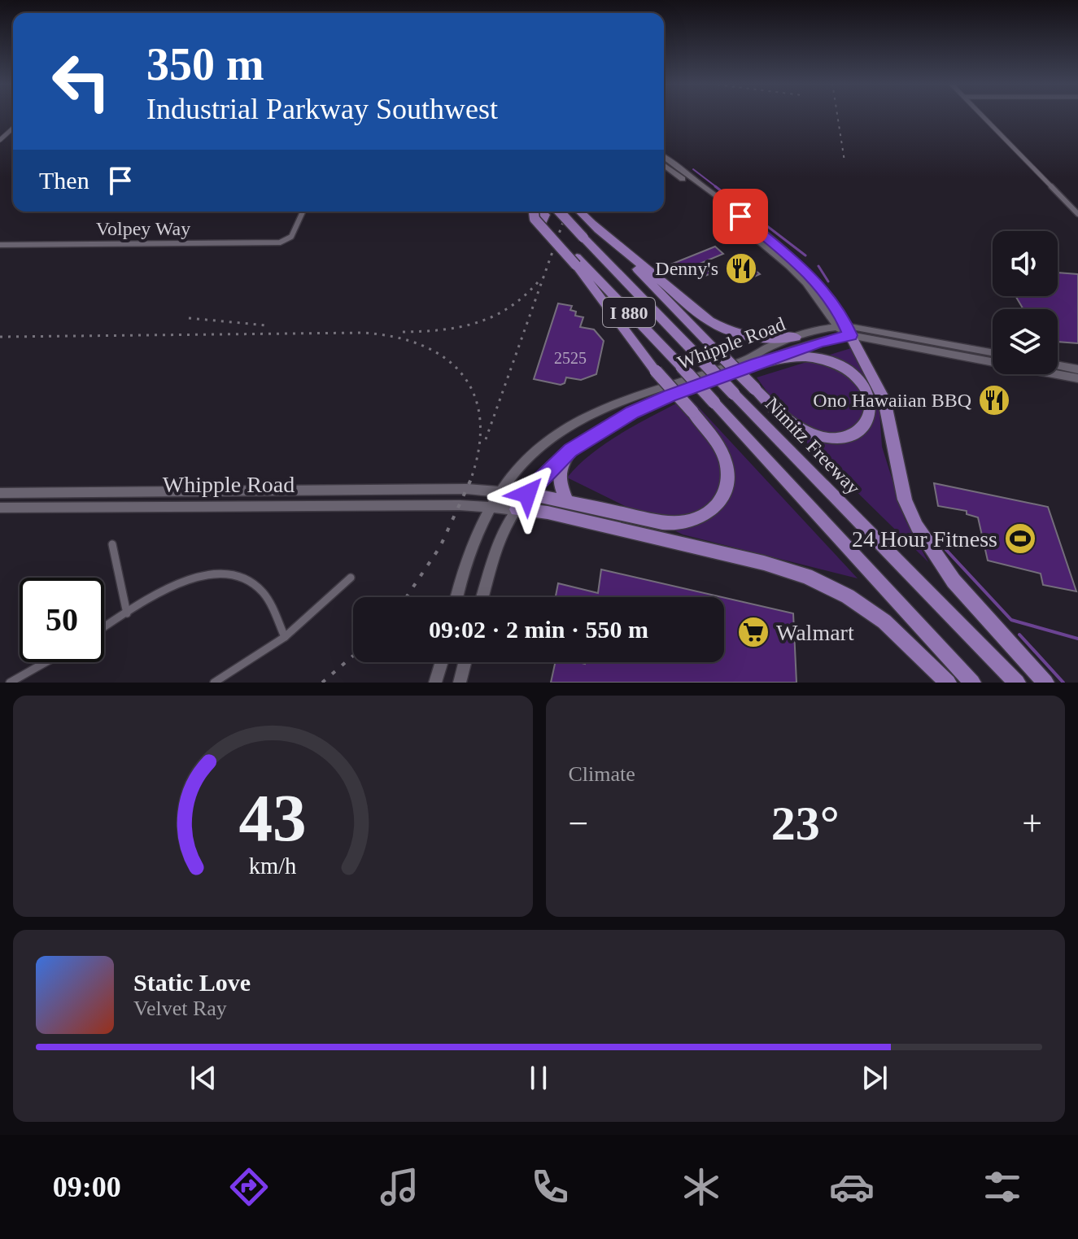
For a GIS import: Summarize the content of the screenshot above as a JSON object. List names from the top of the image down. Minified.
{"streets":{"highway":["I 880","Nimitz Freeway"],"main road":["Whipple Road"],"street":["Volpey Way"]},"places":{"restaurant":["Denny's","Ono Hawaiian BBQ"],"sports":["24 Hour Fitness"],"supermarket":["Walmart"]},"house_numbers":["2525"],"page":{"turn":["350 m","Industrial Parkway Southwest"],"then":"Then","limit":"50","trip":"09:02 · 2 min · 550 m","tile":"Climate","heat":["−","23°","+"],"song":["Static Love","Velvet Ray"],"tabs":"09:00","gauge":["43","km/h"]}}
